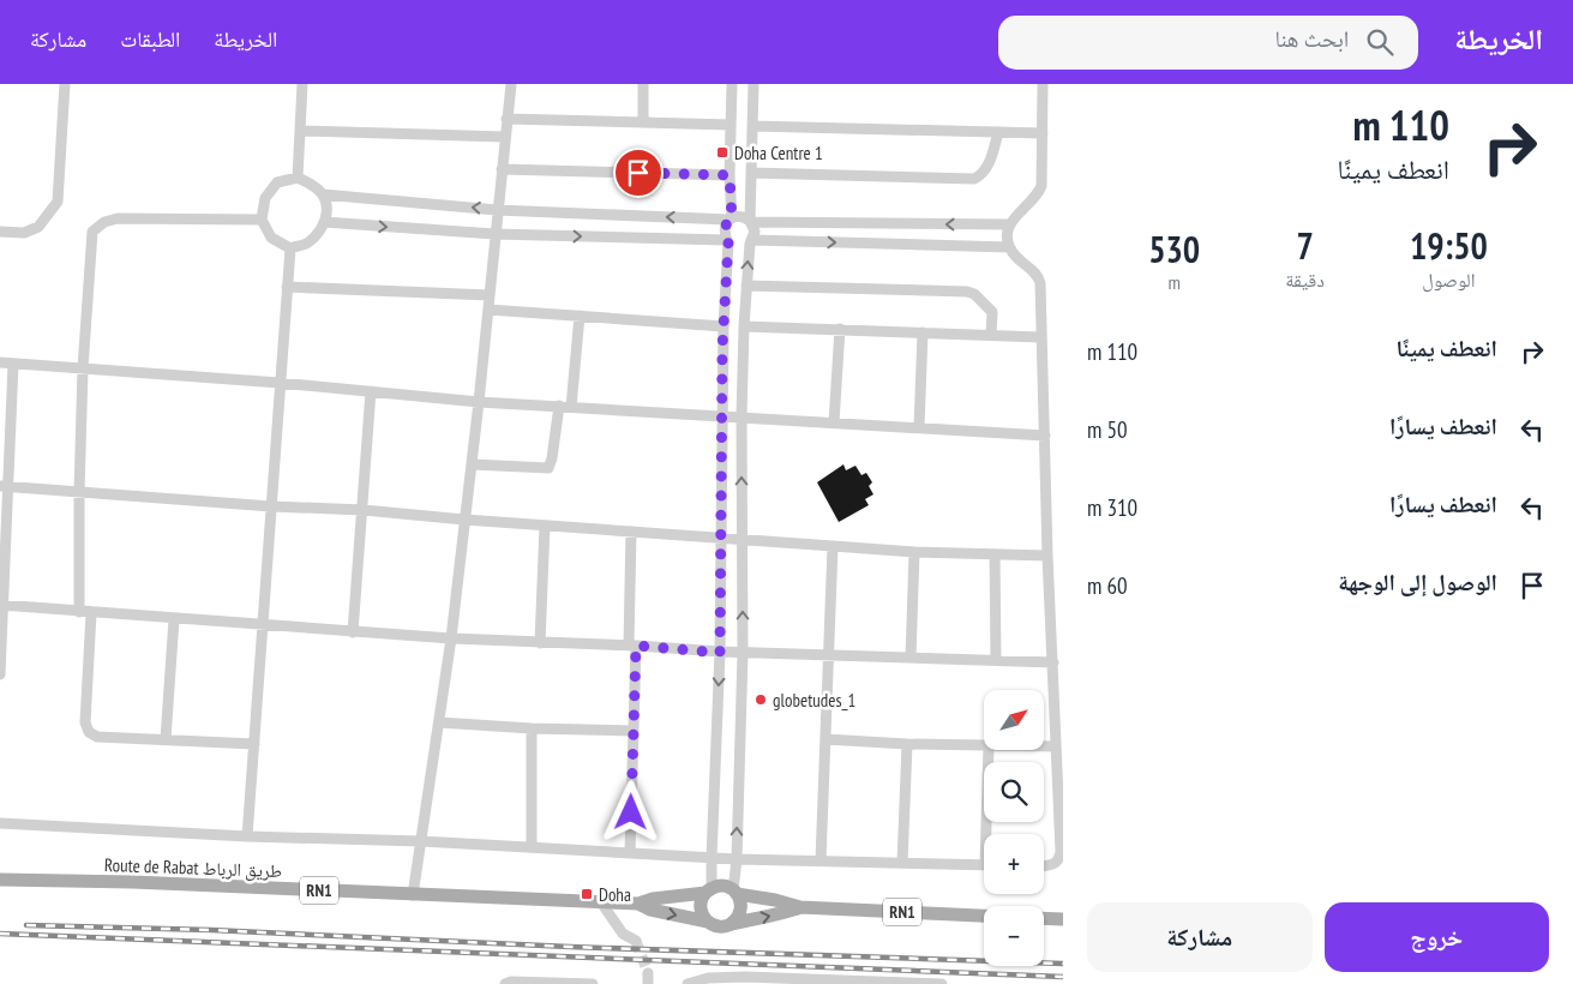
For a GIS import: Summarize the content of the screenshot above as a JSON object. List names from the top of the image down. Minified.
{"streets":{"main road":["Route de Rabat طريق الرباط","RN1"]},"crossings":[["Route de Rabat طريق الرباط","RN1"]],"places":{"transit":["Doha Centre 1","Doha"],"other":["globetudes_1"]},"north":"top right","page":{"header":"الخريطة","search":"ابحث هنا","nav":["الخريطة","الطبقات","مشاركة"],"turn":["110 m","انعطف يمينًا"],"eta":["19:50","الوصول","7","دقيقة","530","m"],"list":[{"name":"انعطف يمينًا","value":"110 m"},{"name":"انعطف يسارًا","value":"50 m"},{"name":"انعطف يسارًا","value":"310 m"},{"name":"الوصول إلى الوجهة","value":"60 m"}],"map_buttons":["+","−"],"buttons":["خروج","مشاركة"]}}
